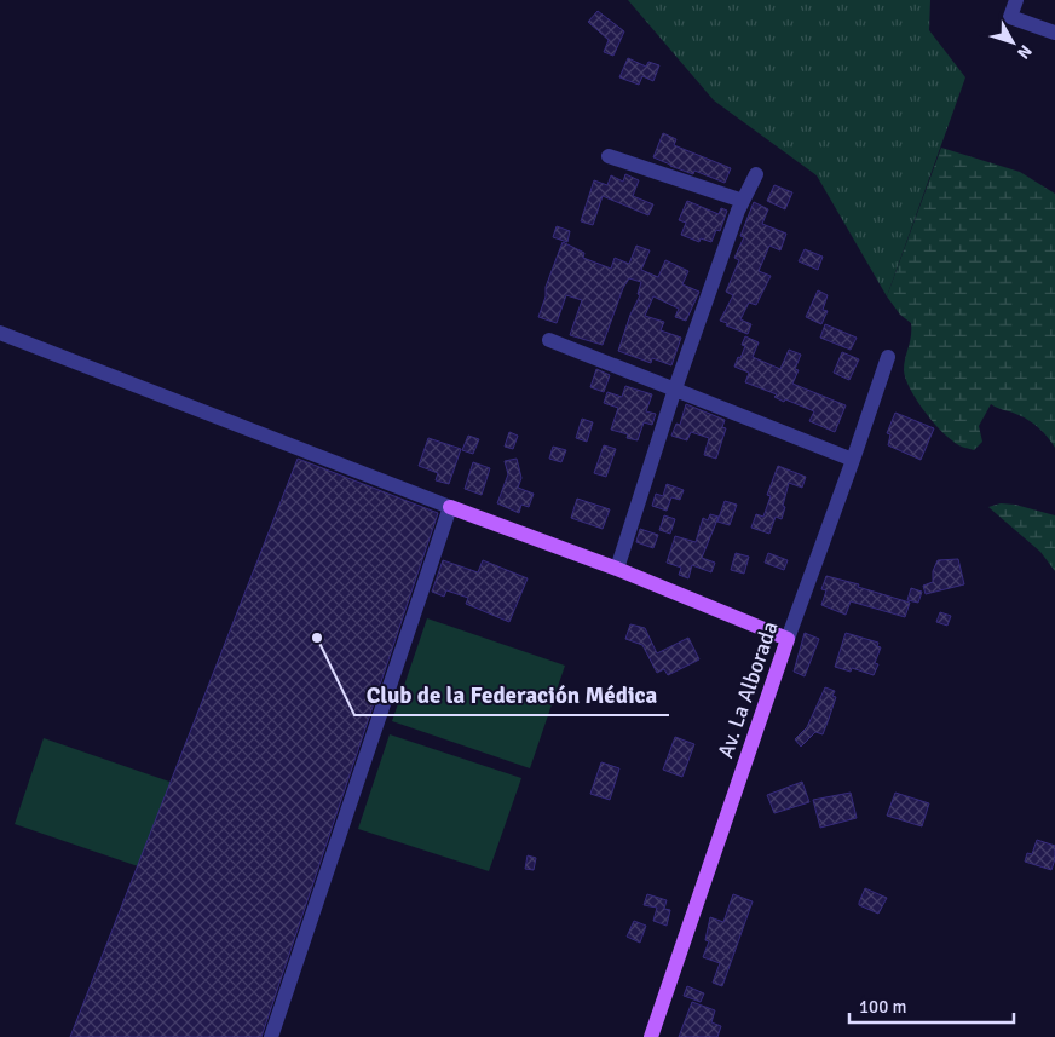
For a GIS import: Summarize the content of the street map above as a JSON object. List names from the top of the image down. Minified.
{"streets":{"main road":["Av. La Alborada"]},"places":["Club de la Federación Médica"],"scale_bar":"100 m","north":"bottom right"}
